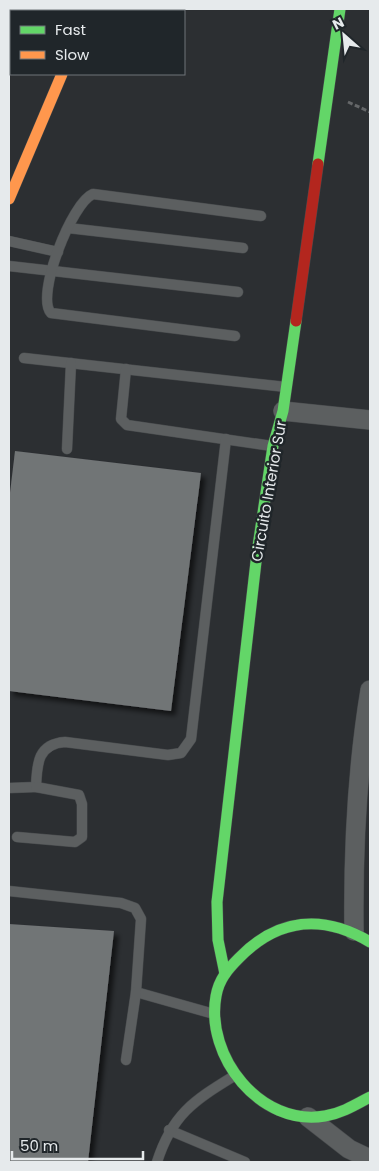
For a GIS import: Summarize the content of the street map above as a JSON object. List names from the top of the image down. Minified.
{"streets":{"street":["Circuito Interior Sur"]},"legend":["Fast","Slow"],"scale_bar":"50 m","north":"top left"}
